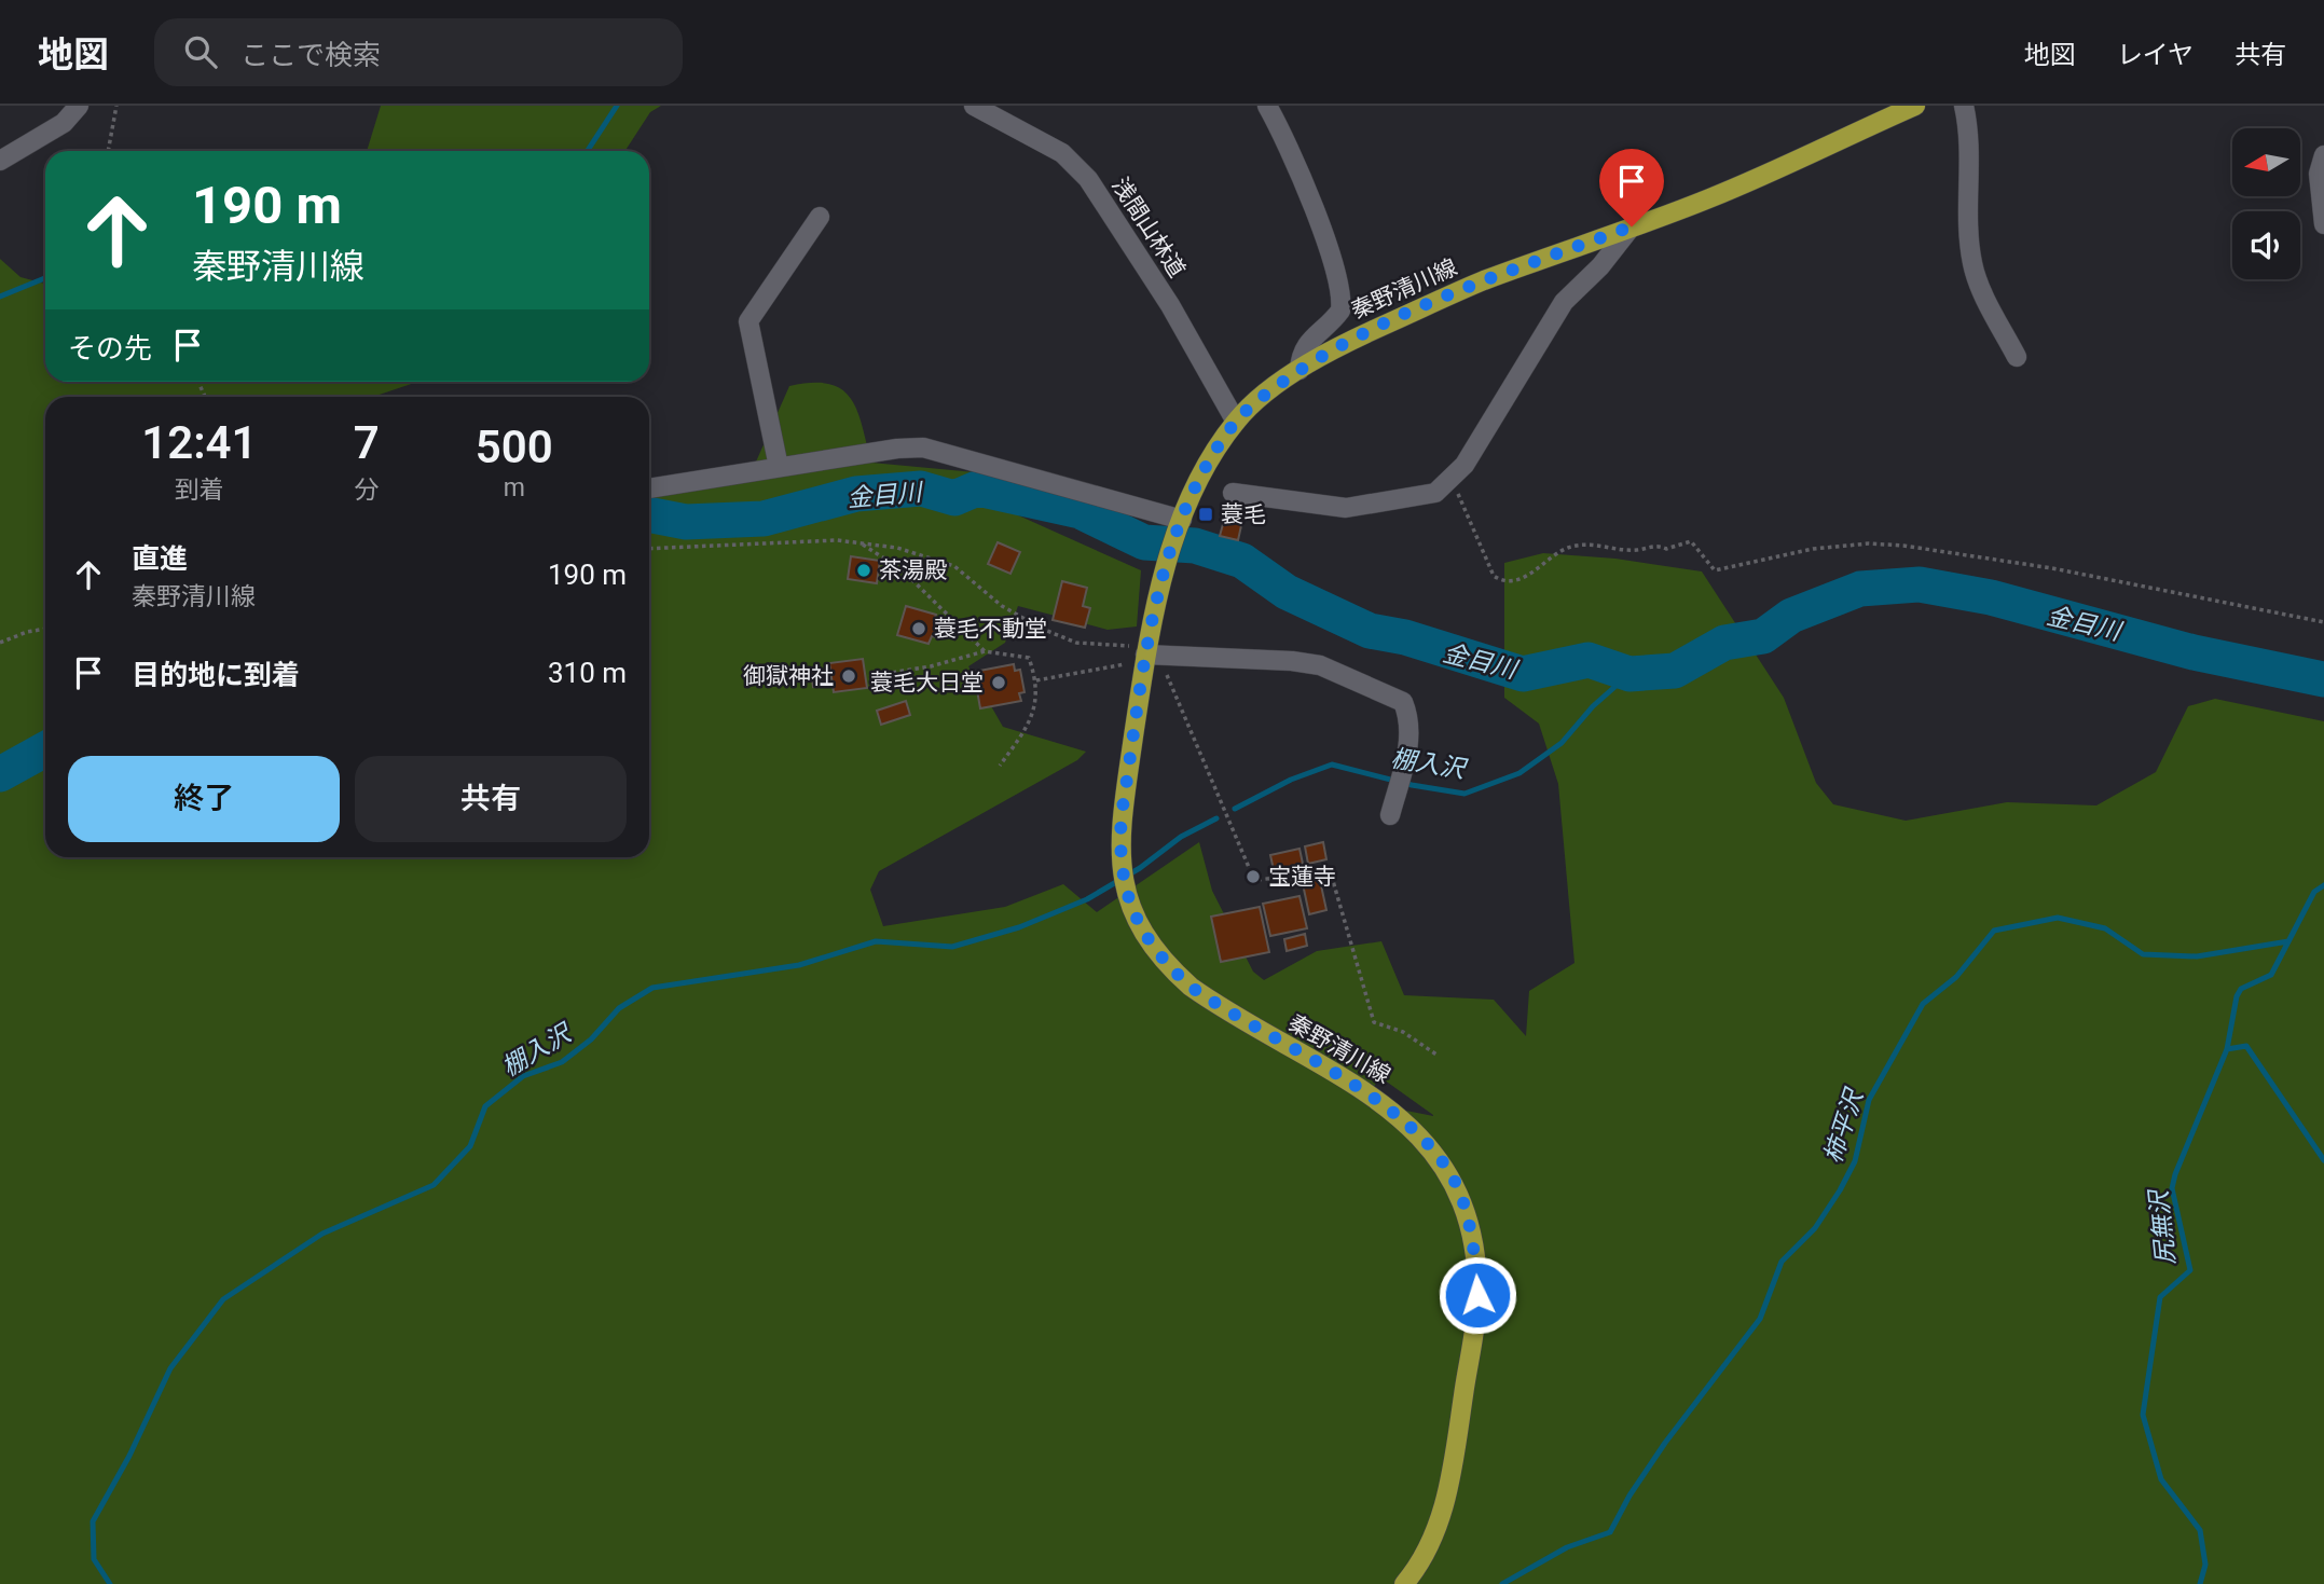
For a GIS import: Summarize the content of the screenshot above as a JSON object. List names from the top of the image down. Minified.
{"streets":{"main road":["秦野清川線"],"street":["浅間山林道"]},"crossings":[["浅間山林道","秦野清川線"]],"water":["金目川","棚入沢","柿平沢","尻無沢"],"places":{"transit":["蓑毛"],"other":["茶湯殿","蓑毛不動堂","御獄神社","蓑毛大日堂","宝蓮寺"]},"north":"left","page":{"header":"地図","search":"ここで検索","nav":["地図","レイヤ","共有"],"turn":["190 m","秦野清川線"],"then":"その先","eta":["12:41","到着","7","分","500","m"],"list":[{"name":"直進","note":"秦野清川線","value":"190 m"},{"name":"目的地に到着","value":"310 m"}],"buttons":["終了","共有"]}}
